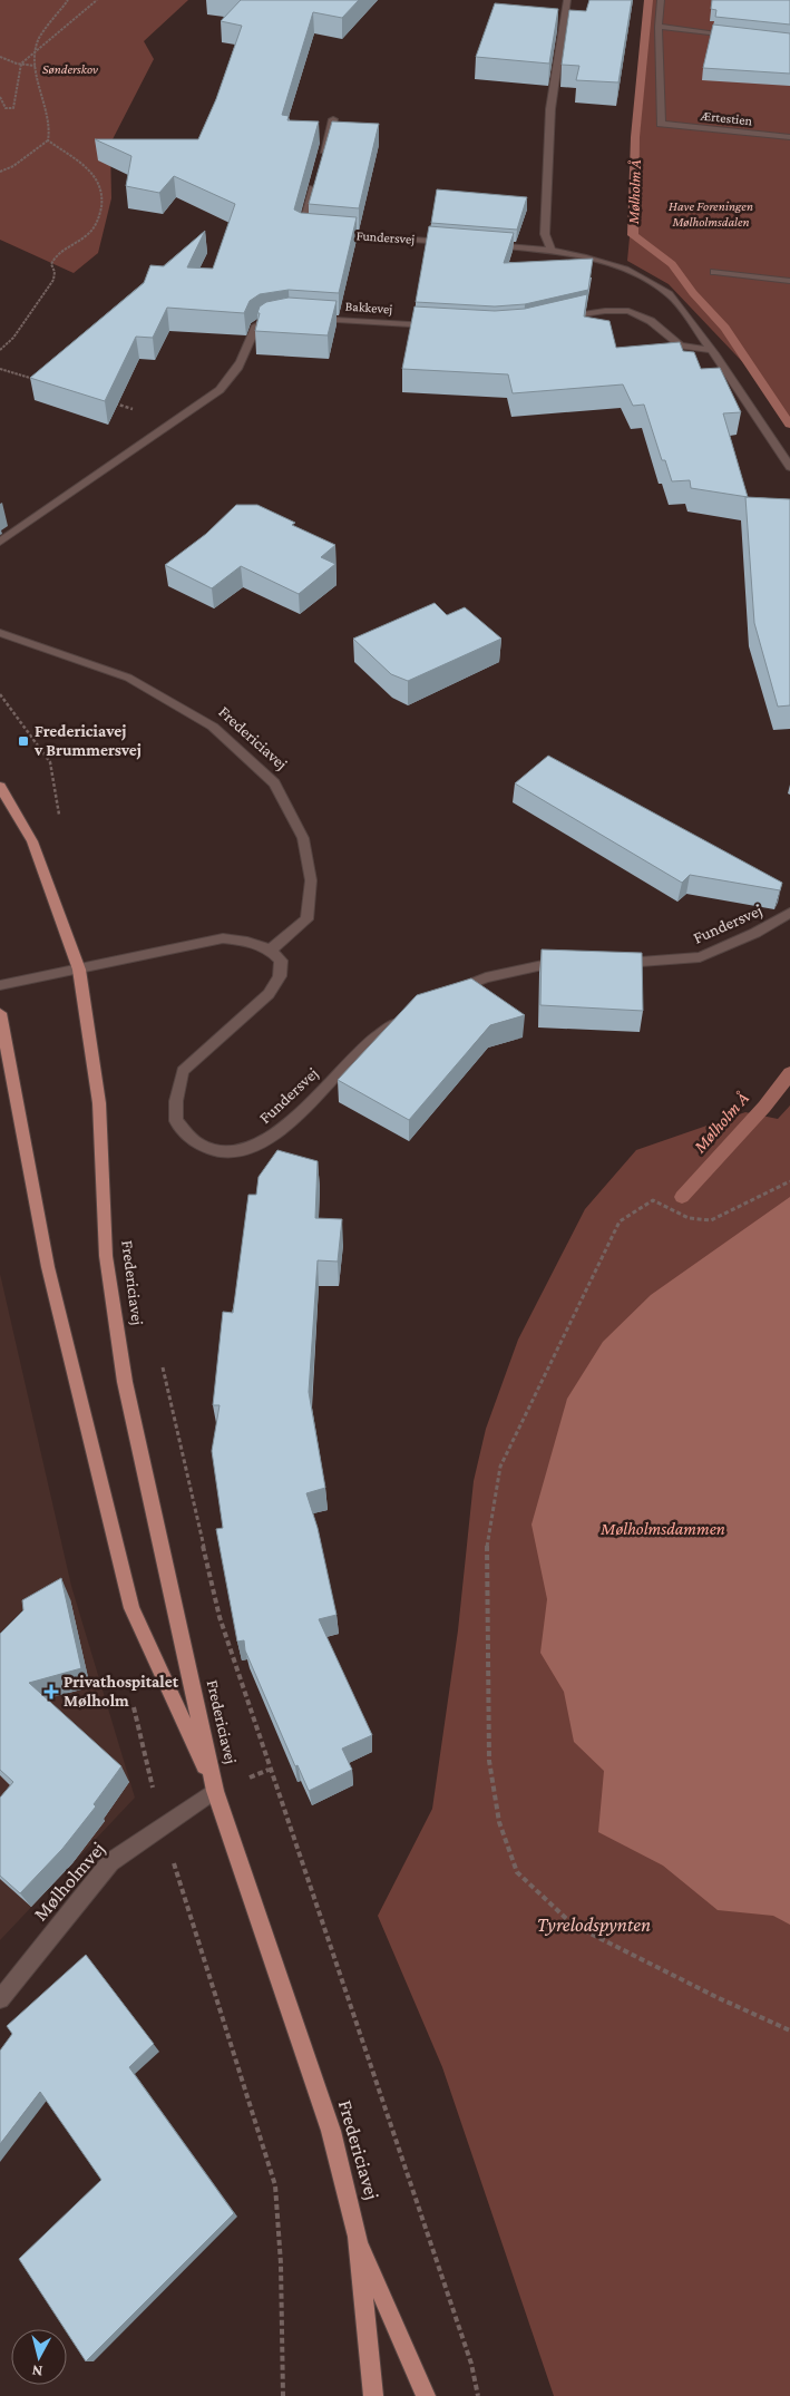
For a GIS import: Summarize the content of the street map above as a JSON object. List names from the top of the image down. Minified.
{"streets":{"main road":["Fredericiavej"],"street":["Ærtestien","Fundersvej","Bakkevej","Mølholmvej"]},"crossings":[["Fundersvej","Fredericiavej"],["Fredericiavej","Mølholmvej"]],"water":["Mølholm Å","Mølholmsdammen"],"parks":["Sønderskov","Have Foreningen Mølholmsdalen","Tyrelodspynten"],"places":{"transit":["Fredericiavej v Brummersvej"],"health":["Privathospitalet Mølholm"]},"north":"bottom"}
